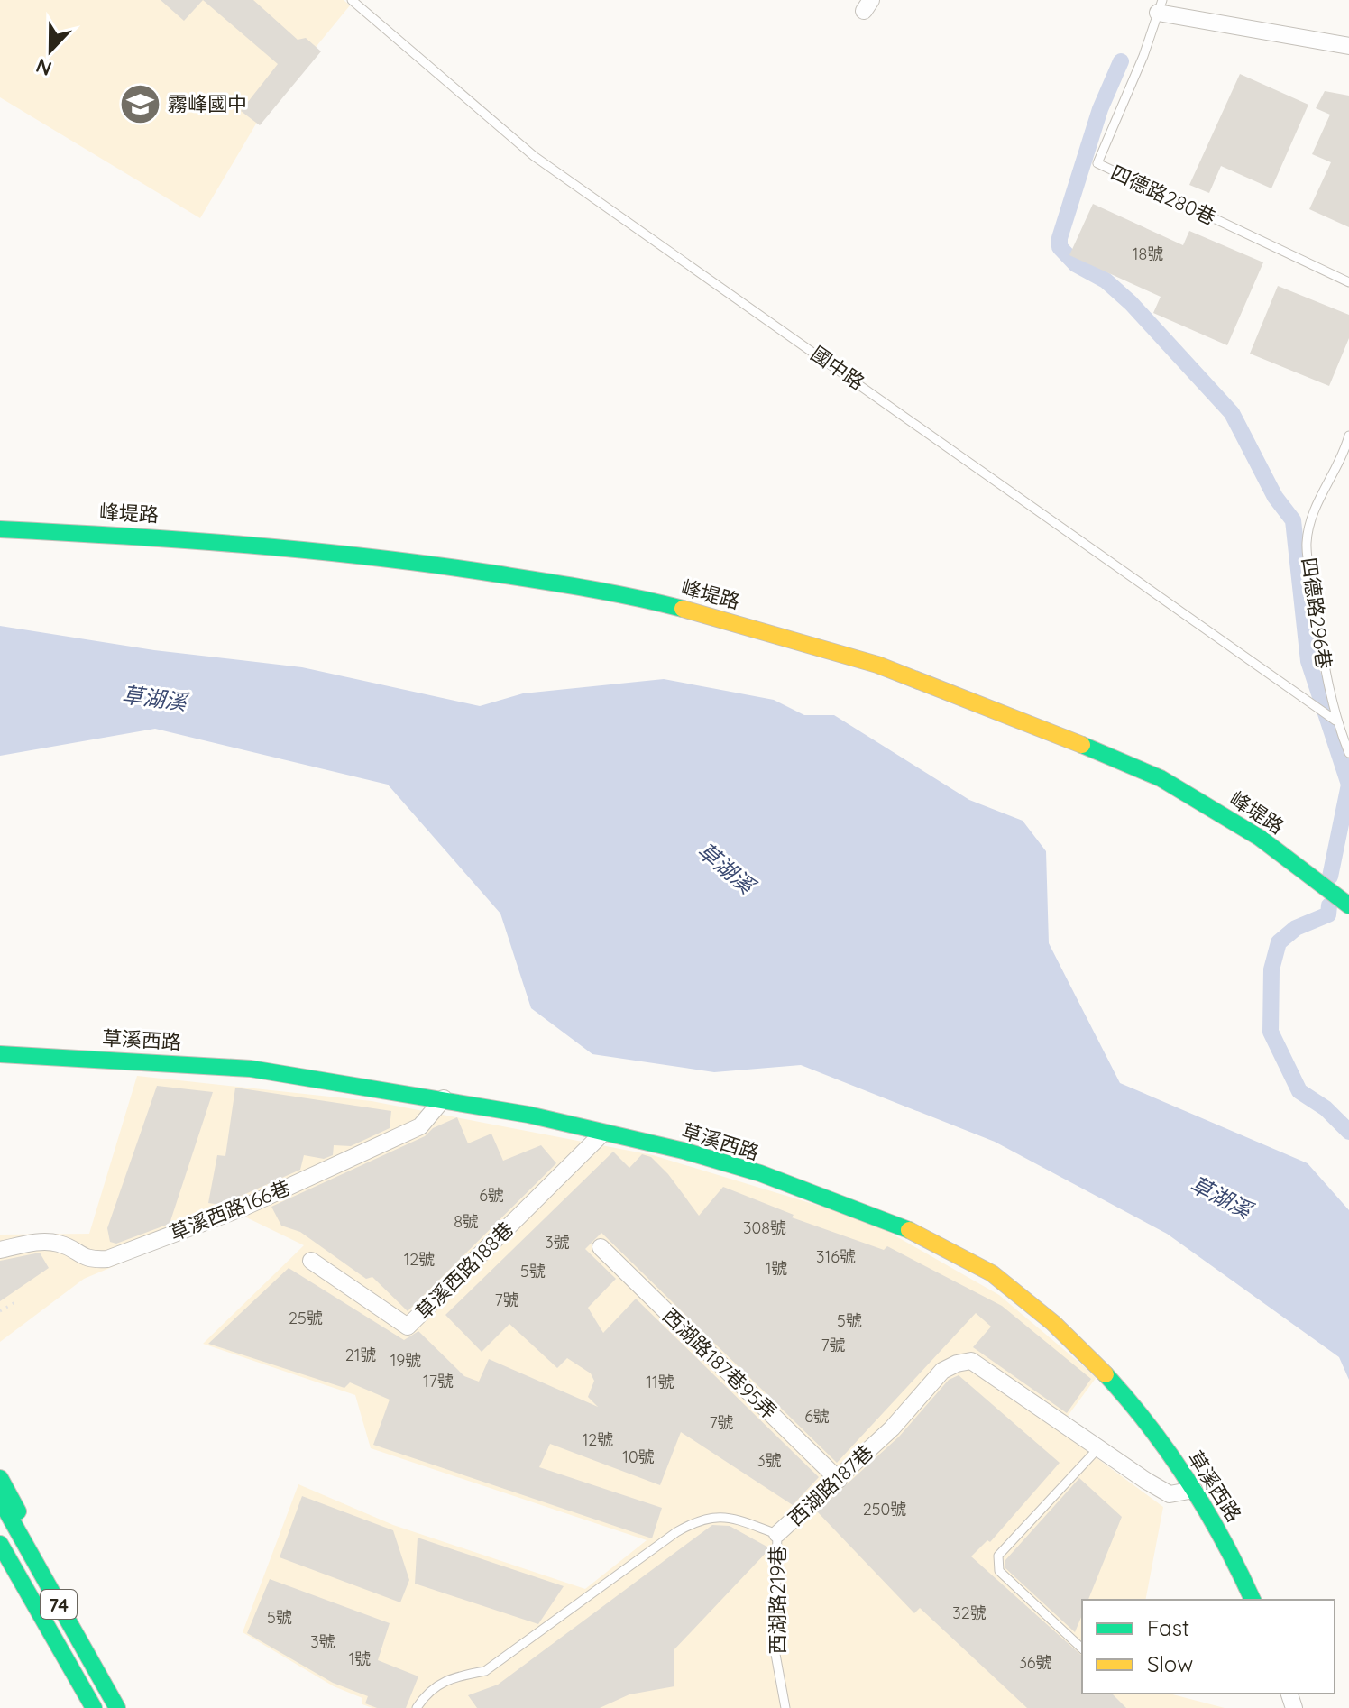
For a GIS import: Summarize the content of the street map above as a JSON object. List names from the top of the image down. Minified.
{"streets":{"main road":["峰堤路","草溪西路","74"],"street":["草溪西路166巷","草溪西路188巷","西湖路187巷95弄","西湖路187巷"],"lane":["四德路280巷","國中路","四德路296巷","西湖路219巷"]},"crossings":[["國中路","四德路296巷"],["草溪西路","草溪西路166巷"],["草溪西路","草溪西路188巷"],["草溪西路","西湖路187巷"],["西湖路187巷95弄","西湖路187巷"],["西湖路187巷","西湖路219巷"]],"water":["草湖溪"],"places":{"school or university":["霧峰國中"]},"house_numbers":["18號","6號","8號","308號","3號","316號","12號","1號","5號","7號","25號","5號","7號","21號","19號","17號","11號","6號","7號","12號","10號","3號","250號","32號","5號","3號","1號","36號"],"legend":["Fast","Slow"],"north":"bottom"}
